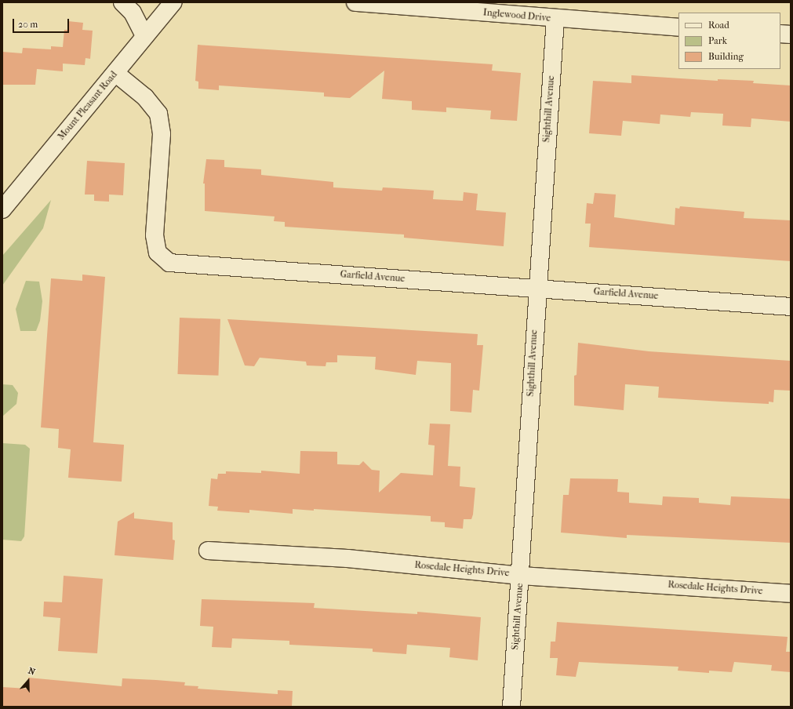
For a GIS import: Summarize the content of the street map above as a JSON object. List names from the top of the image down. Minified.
{"streets":{"street":["Inglewood Drive","Mount Pleasant Road","Sighthill Avenue","Garfield Avenue","Rosedale Heights Drive"]},"crossings":[["Inglewood Drive","Sighthill Avenue"],["Mount Pleasant Road","Garfield Avenue"],["Sighthill Avenue","Garfield Avenue"],["Sighthill Avenue","Rosedale Heights Drive"]],"legend":["Road","Park","Building"],"scale_bar":"20 m","north":"top"}
